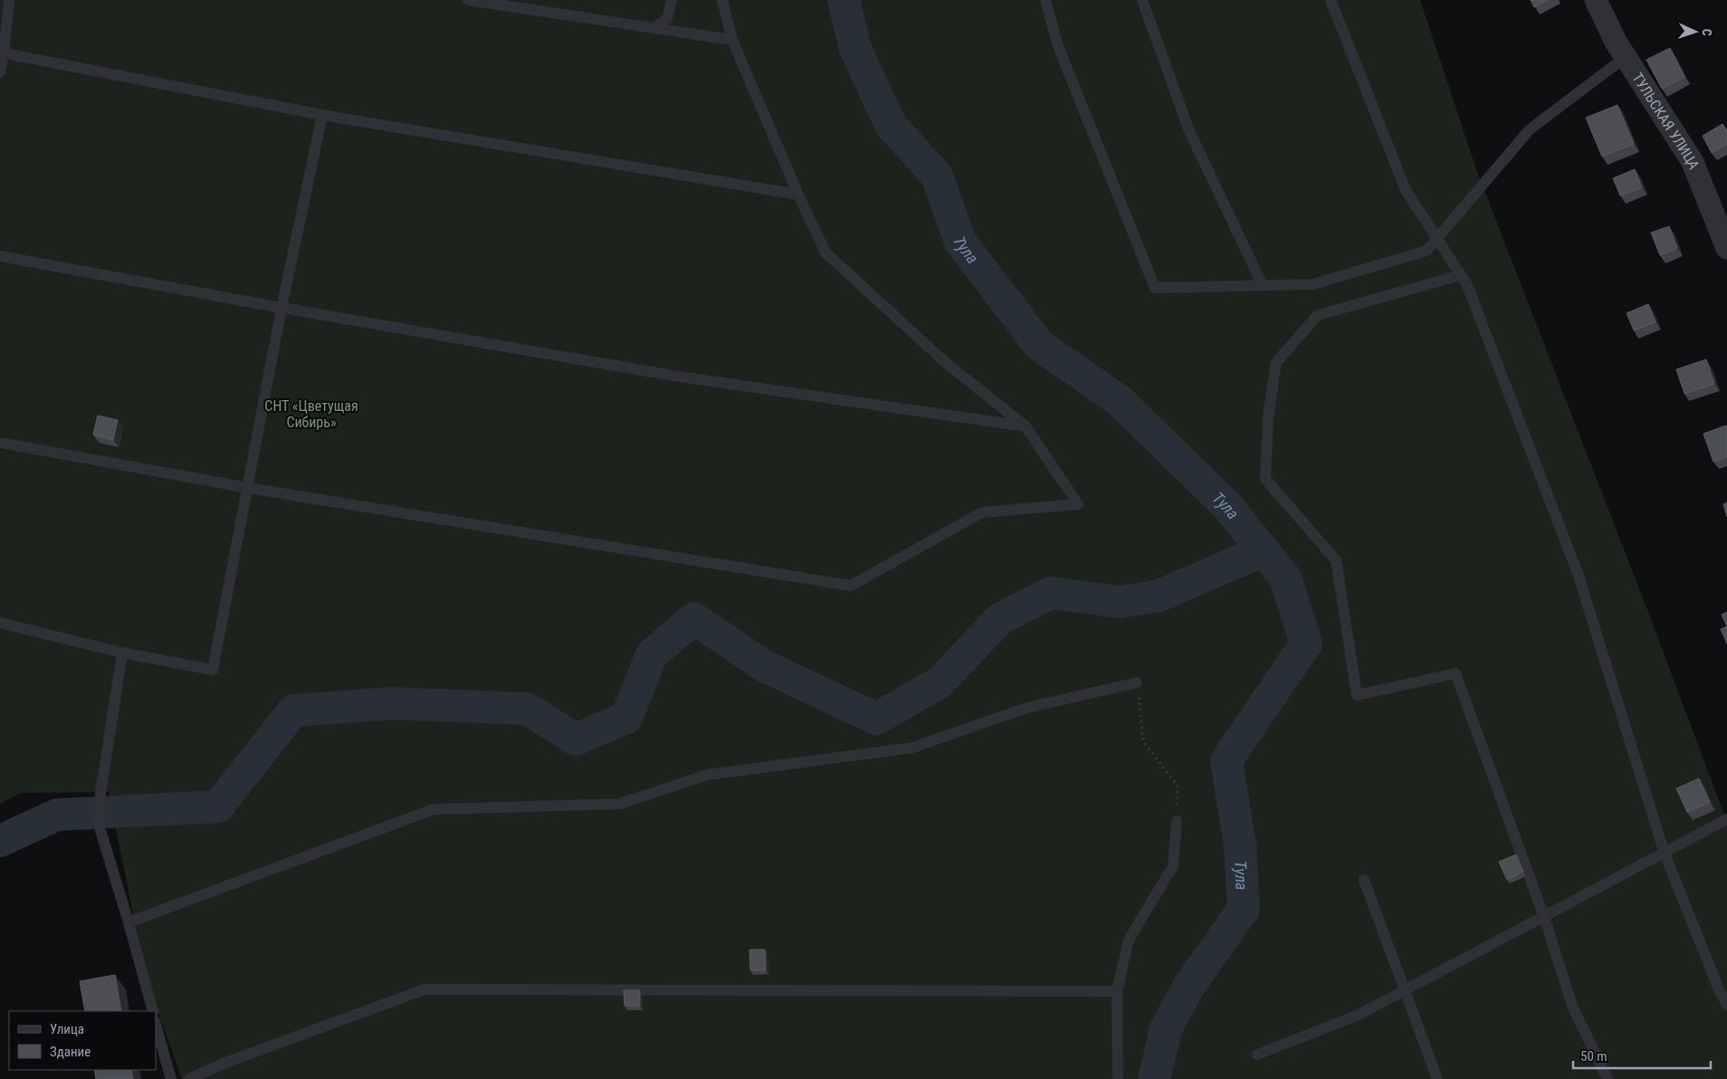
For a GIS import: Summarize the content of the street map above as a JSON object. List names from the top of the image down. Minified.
{"streets":{"street":["ТУЛЬСКАЯ УЛИЦА"]},"water":["Тула"],"parks":["СНТ «Цветущая Сибирь»"],"legend":["Улица","Здание"],"scale_bar":"50 m","north":"right"}
